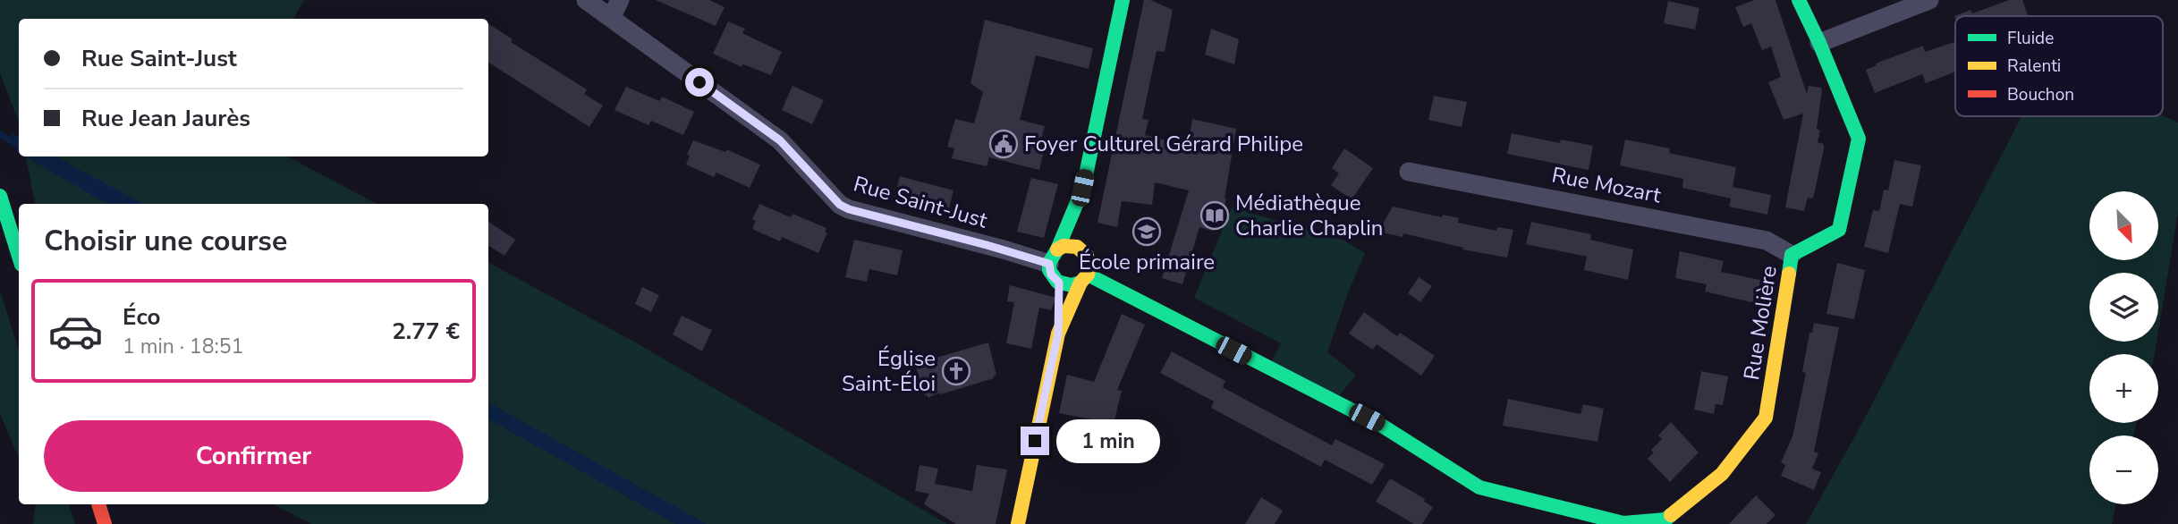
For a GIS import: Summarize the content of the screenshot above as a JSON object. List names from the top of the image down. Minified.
{"streets":{"street":["Rue Mozart","Rue Saint-Just","Rue Molière"]},"crossings":[["Rue Mozart","Rue Molière"],["Rue Saint-Just","Rue Molière"]],"places":{"public building":["Foyer Culturel Gérard Philipe"],"library":["Médiathèque Charlie Chaplin"],"school or university":["École primaire"],"church":["Église Saint-Éloi"]},"legend":["Fluide","Ralenti","Bouchon"],"north":"bottom right","page":{"banner":["Rue Saint-Just","Rue Jean Jaurès"],"map_buttons":["+","−"],"heading":"Choisir une course","list":[{"name":"Éco","note":"1 min · 18:51","value":"2.77 €"}],"buttons":"Confirmer","bubble":"1 min"}}
